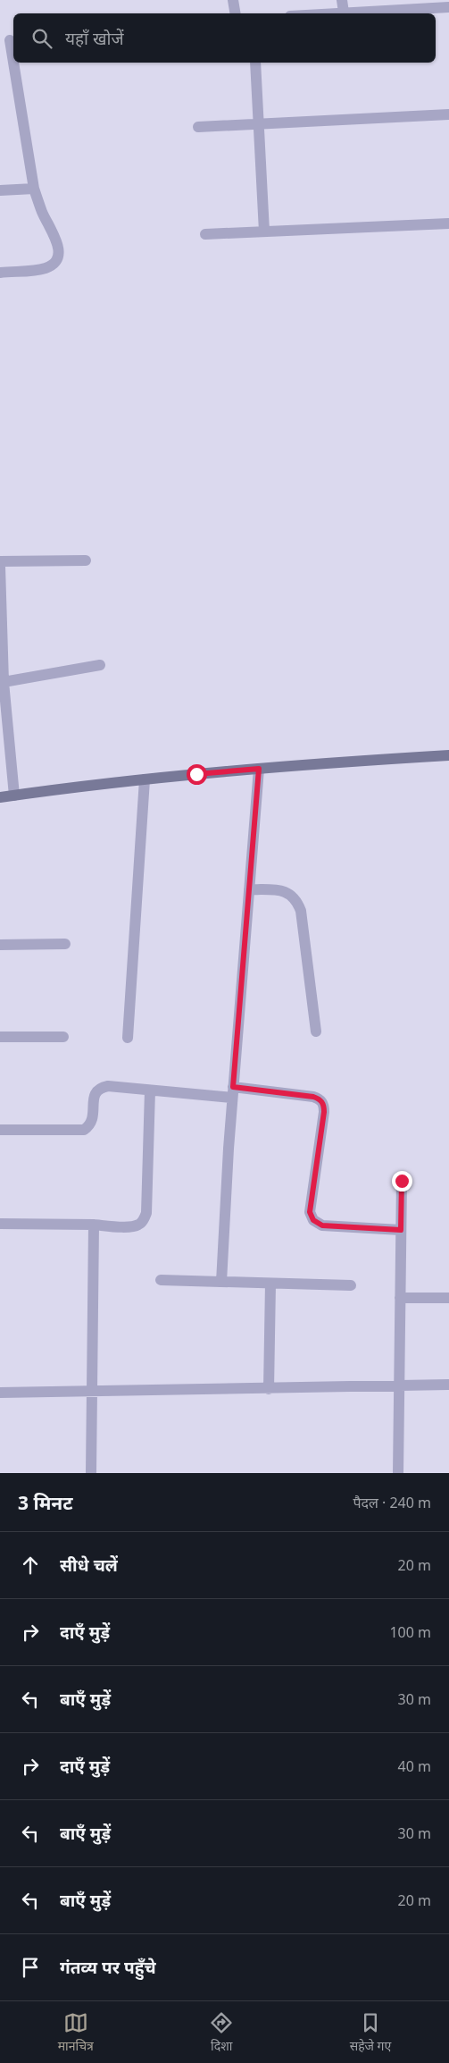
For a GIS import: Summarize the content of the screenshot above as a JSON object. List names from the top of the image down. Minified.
{"page":{"search":"यहाँ खोजें","heading":["3 मिनट","पैदल · 240 m"],"list":[["सीधे चलें","20 m"],["दाएँ मुड़ें","100 m"],["बाएँ मुड़ें","30 m"],["दाएँ मुड़ें","40 m"],["बाएँ मुड़ें","30 m"],["बाएँ मुड़ें","20 m"],"गंतव्य पर पहुँचे"],"nav":["मानचित्र","दिशा","सहेजे गए"]}}
